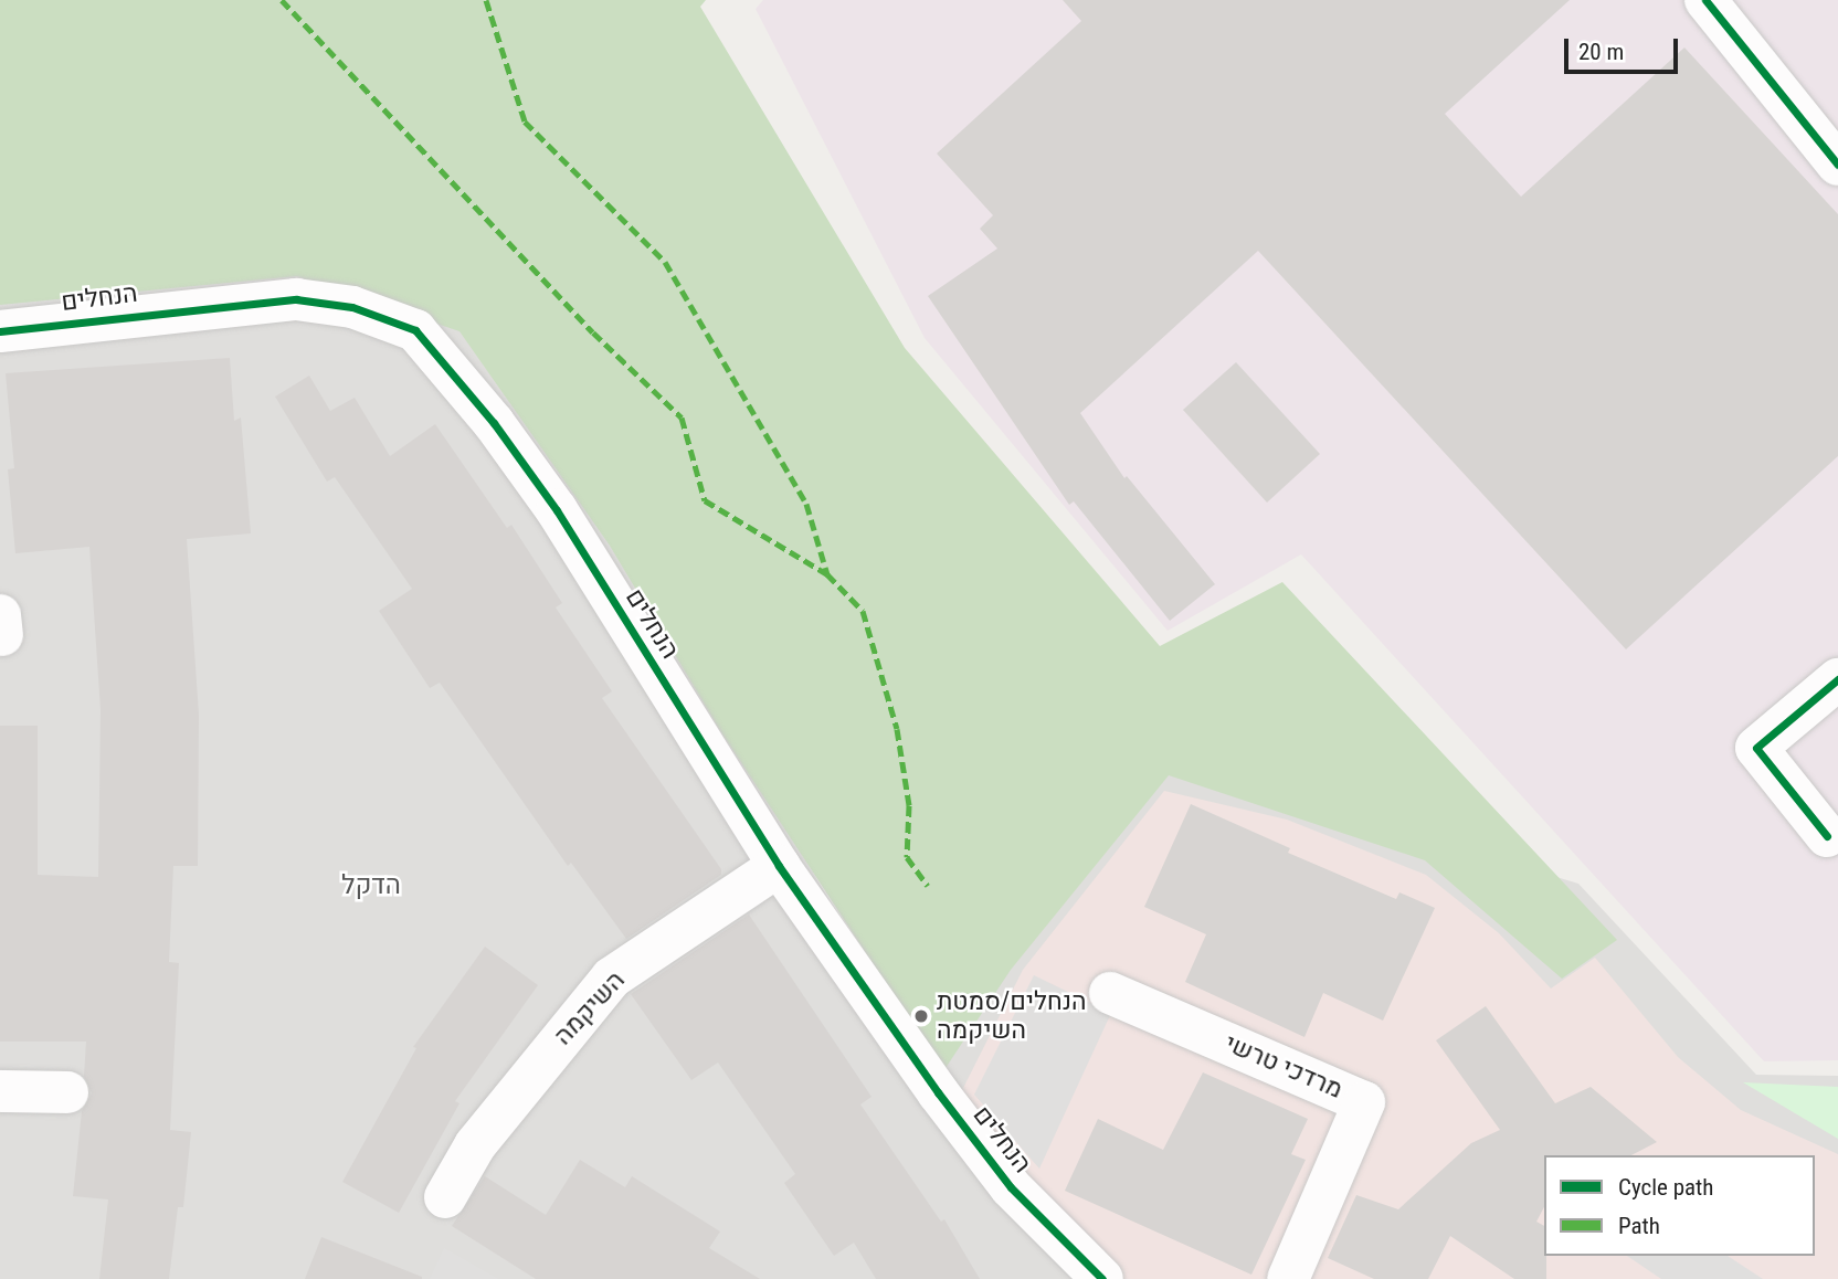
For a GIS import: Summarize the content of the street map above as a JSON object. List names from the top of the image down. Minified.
{"streets":{"street":["הנחלים","השיקמה","מרדכי טרשי"]},"crossings":[["הנחלים","השיקמה"]],"districts":["הדקל"],"places":["הנחלים/סמטת השיקמה"],"legend":["Cycle path","Path"],"scale_bar":"20 m"}
